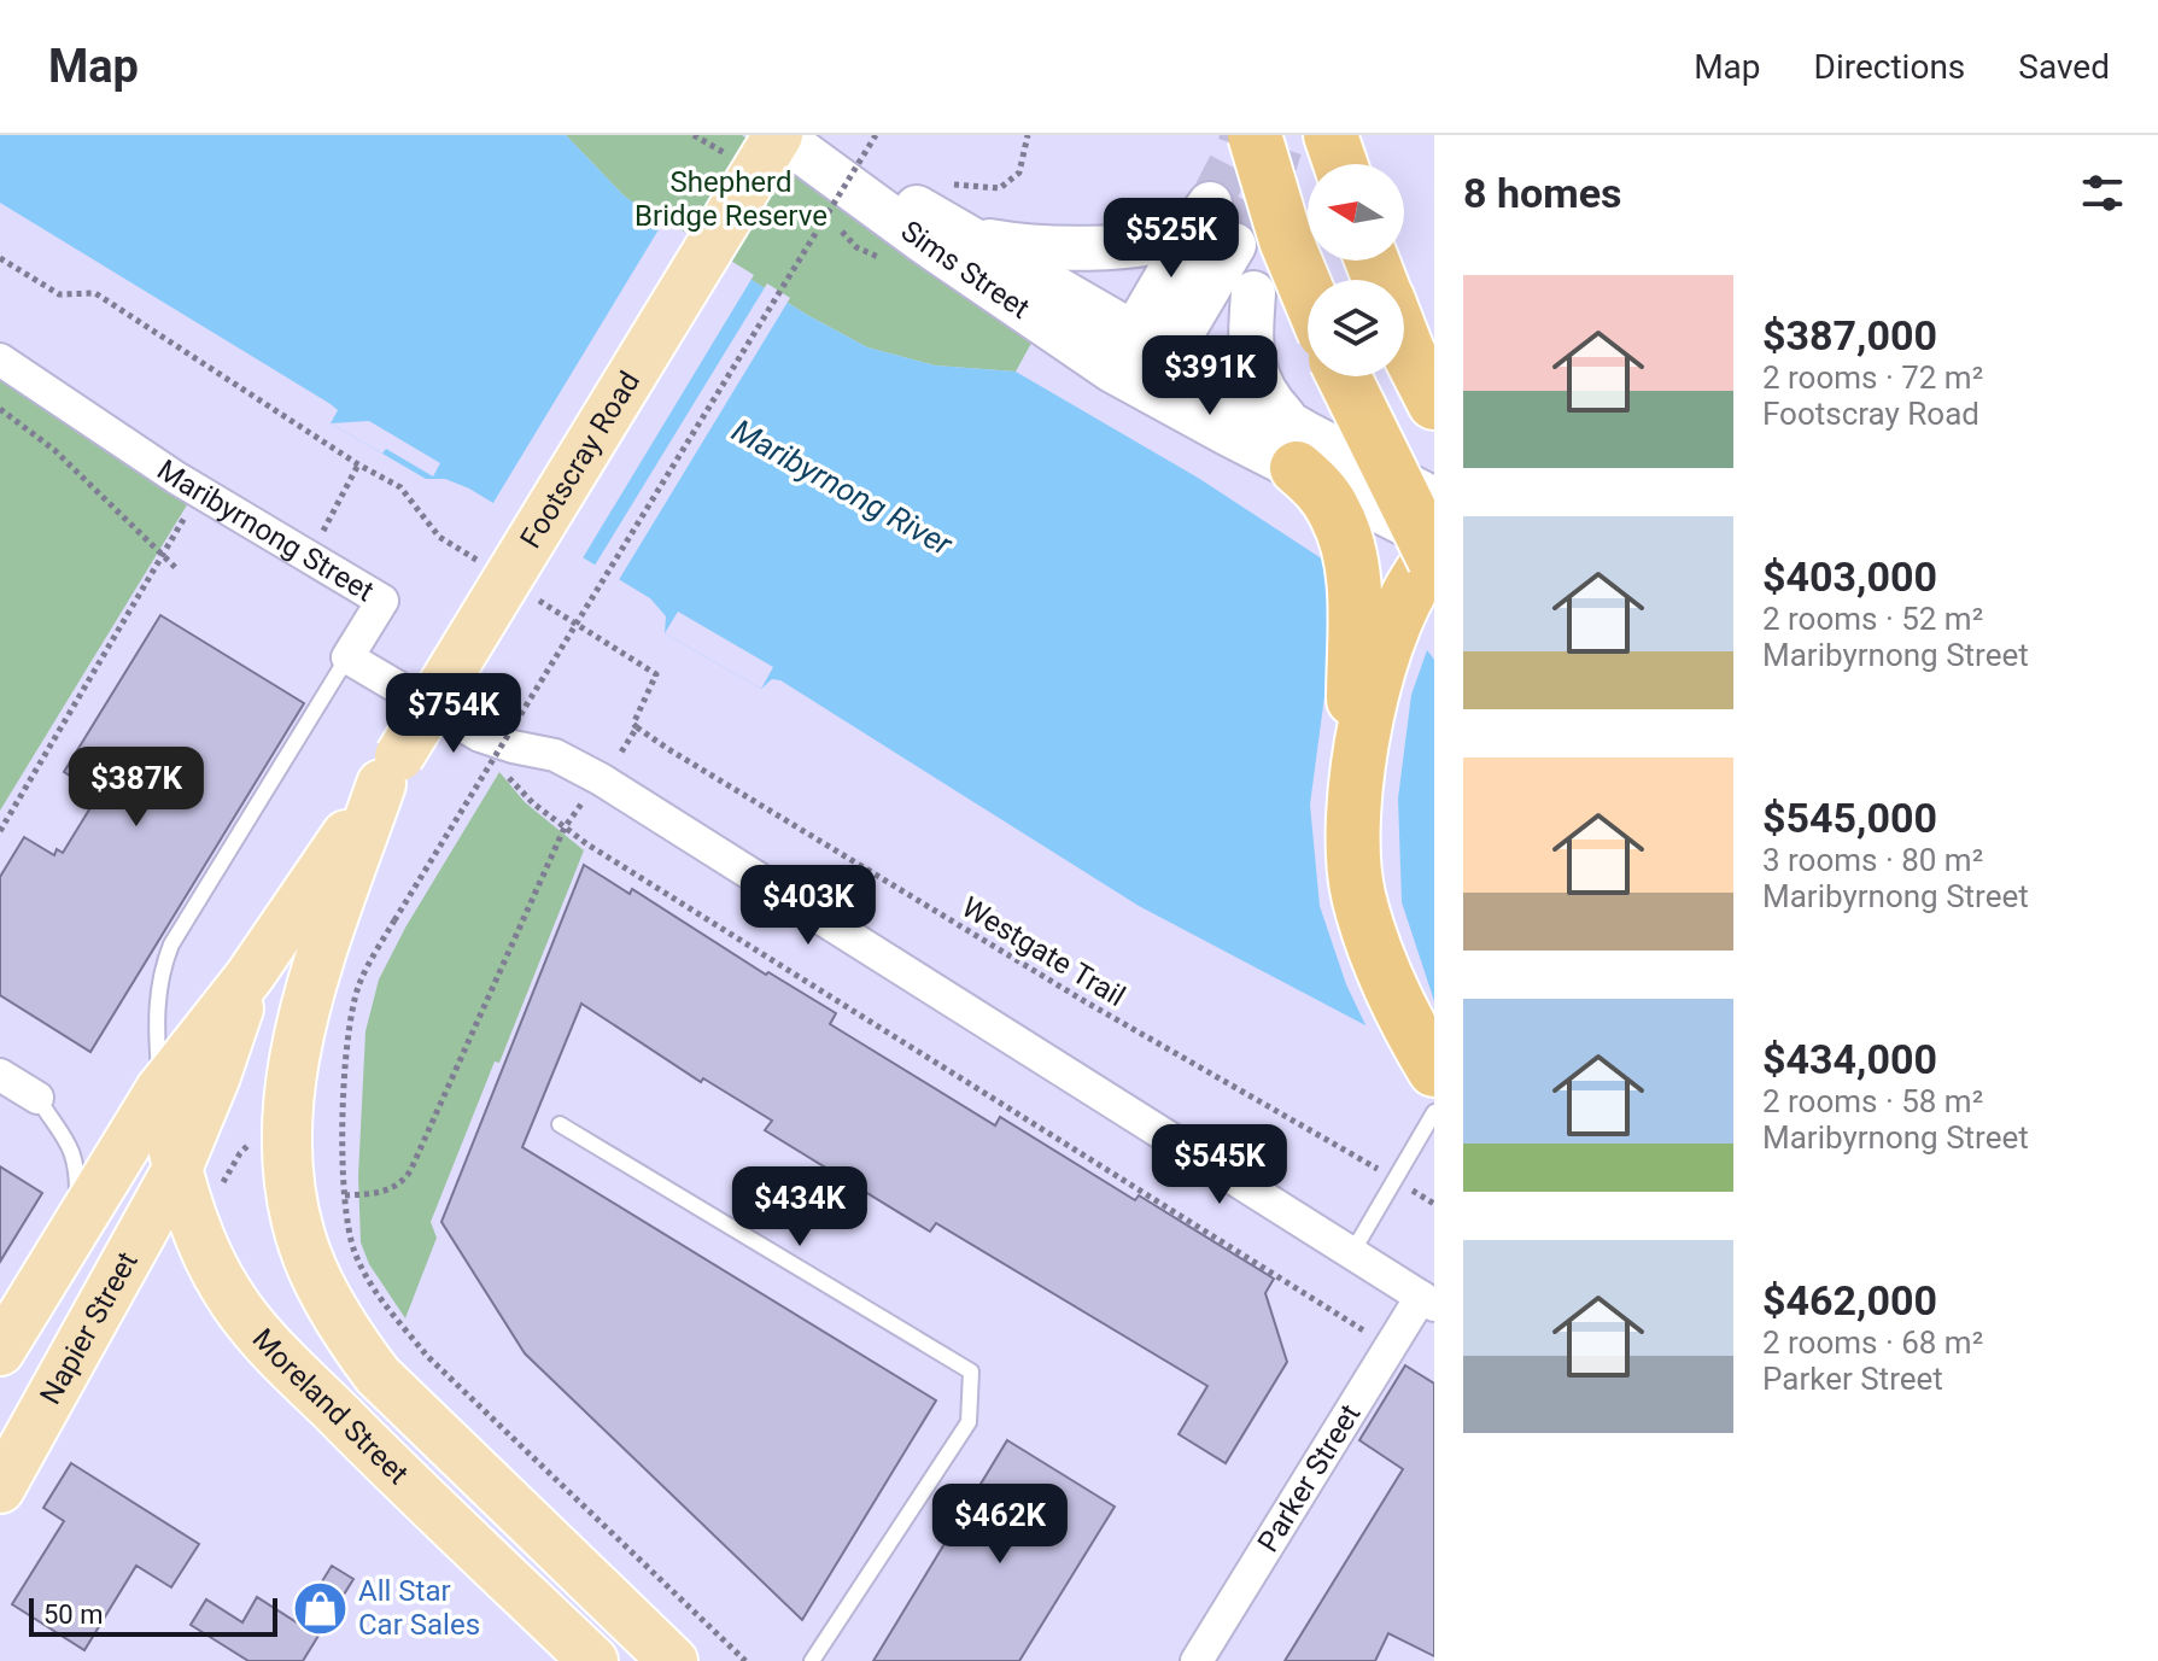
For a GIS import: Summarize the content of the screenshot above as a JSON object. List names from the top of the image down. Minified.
{"streets":{"main road":["Footscray Road","Napier Street","Moreland Street"],"street":["Sims Street","Maribyrnong Street","Parker Street"],"path":["Westgate Trail"]},"crossings":[["Sims Street","Footscray Road"],["Footscray Road","Napier Street"],["Footscray Road","Moreland Street"],["Napier Street","Moreland Street"]],"water":["Maribyrnong River"],"parks":["Shepherd Bridge Reserve"],"places":{"shop":["All Star Car Sales"]},"scale_bar":"50 m","north":"left","page":{"header":"Map","nav":["Map","Directions","Saved"],"heading":"8 homes","price":["$525K","$391K","$754K","$387K","$403K","$545K","$434K","$462K"],"list":[{"name":"$387,000","note":"2 rooms · 72 m² · Footscray Road"},{"name":"$403,000","note":"2 rooms · 52 m² · Maribyrnong Street"},{"name":"$545,000","note":"3 rooms · 80 m² · Maribyrnong Street"},{"name":"$434,000","note":"2 rooms · 58 m² · Maribyrnong Street"},{"name":"$462,000","note":"2 rooms · 68 m² · Parker Street"}],"scale":"50 m"}}
